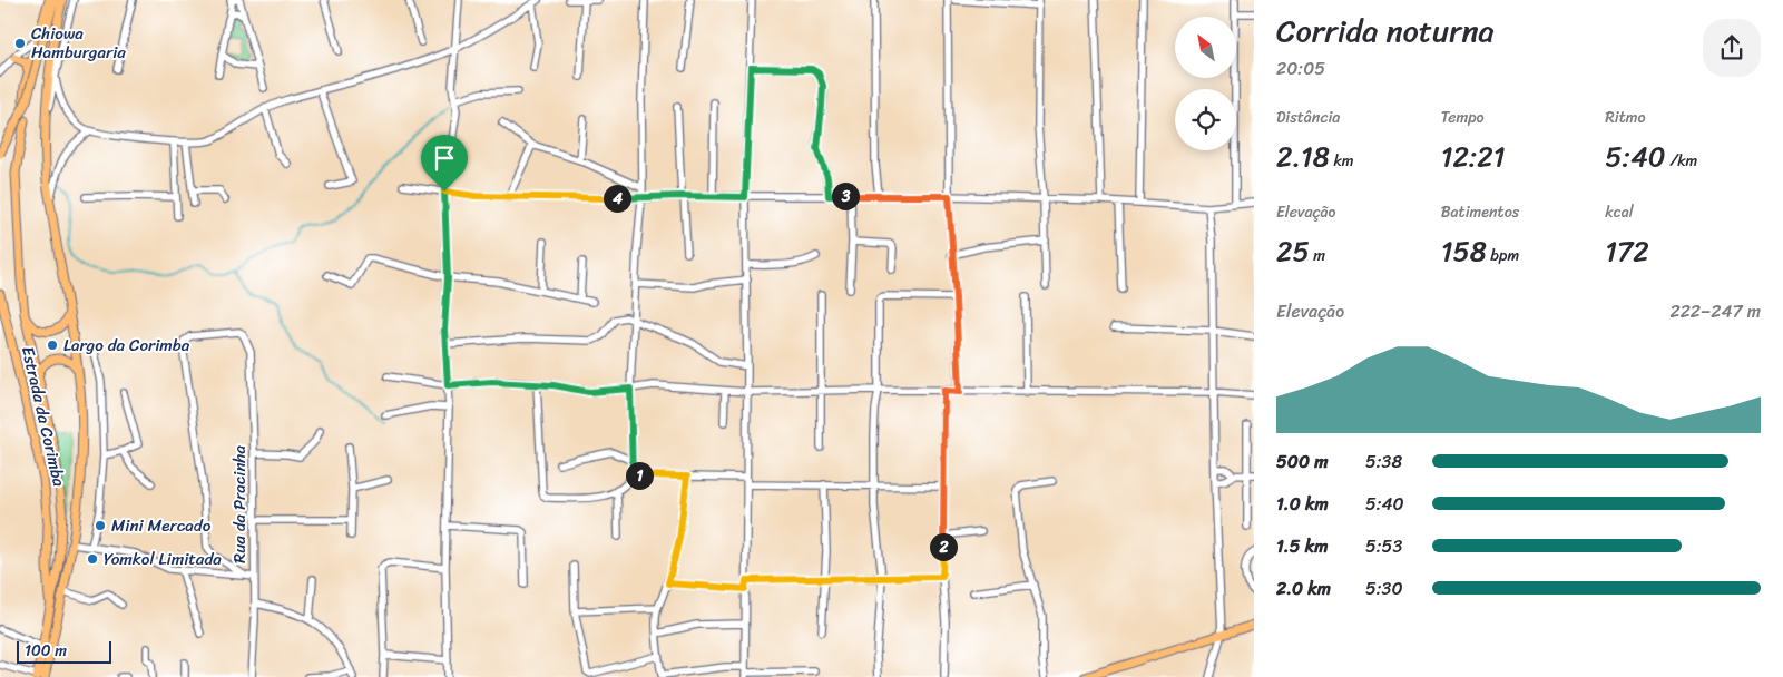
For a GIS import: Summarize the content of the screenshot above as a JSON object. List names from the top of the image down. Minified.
{"streets":{"main road":["Estrada da Corimba"],"street":["Rua da Pracinha"]},"places":["Chiowa Hamburgaria","Largo da Corimba","Mini Mercado","Yomkol Limitada"],"scale_bar":"100 m","north":"top left","page":{"heading":["Corrida noturna","20:05"],"stats":[["Distância","2.18 km"],["Tempo","12:21"],["Ritmo","5:40 /km"],["Elevação","25 m"],["Batimentos","158 bpm"],["kcal","172"]],"pins":["3","4","1","2"],"chart":["Elevação","222–247 m"],"list":[{"name":"500 m","note":"5:38"},{"name":"1.0 km","note":"5:40"},{"name":"1.5 km","note":"5:53"},{"name":"2.0 km","note":"5:30"}],"scale":"100 m"}}
